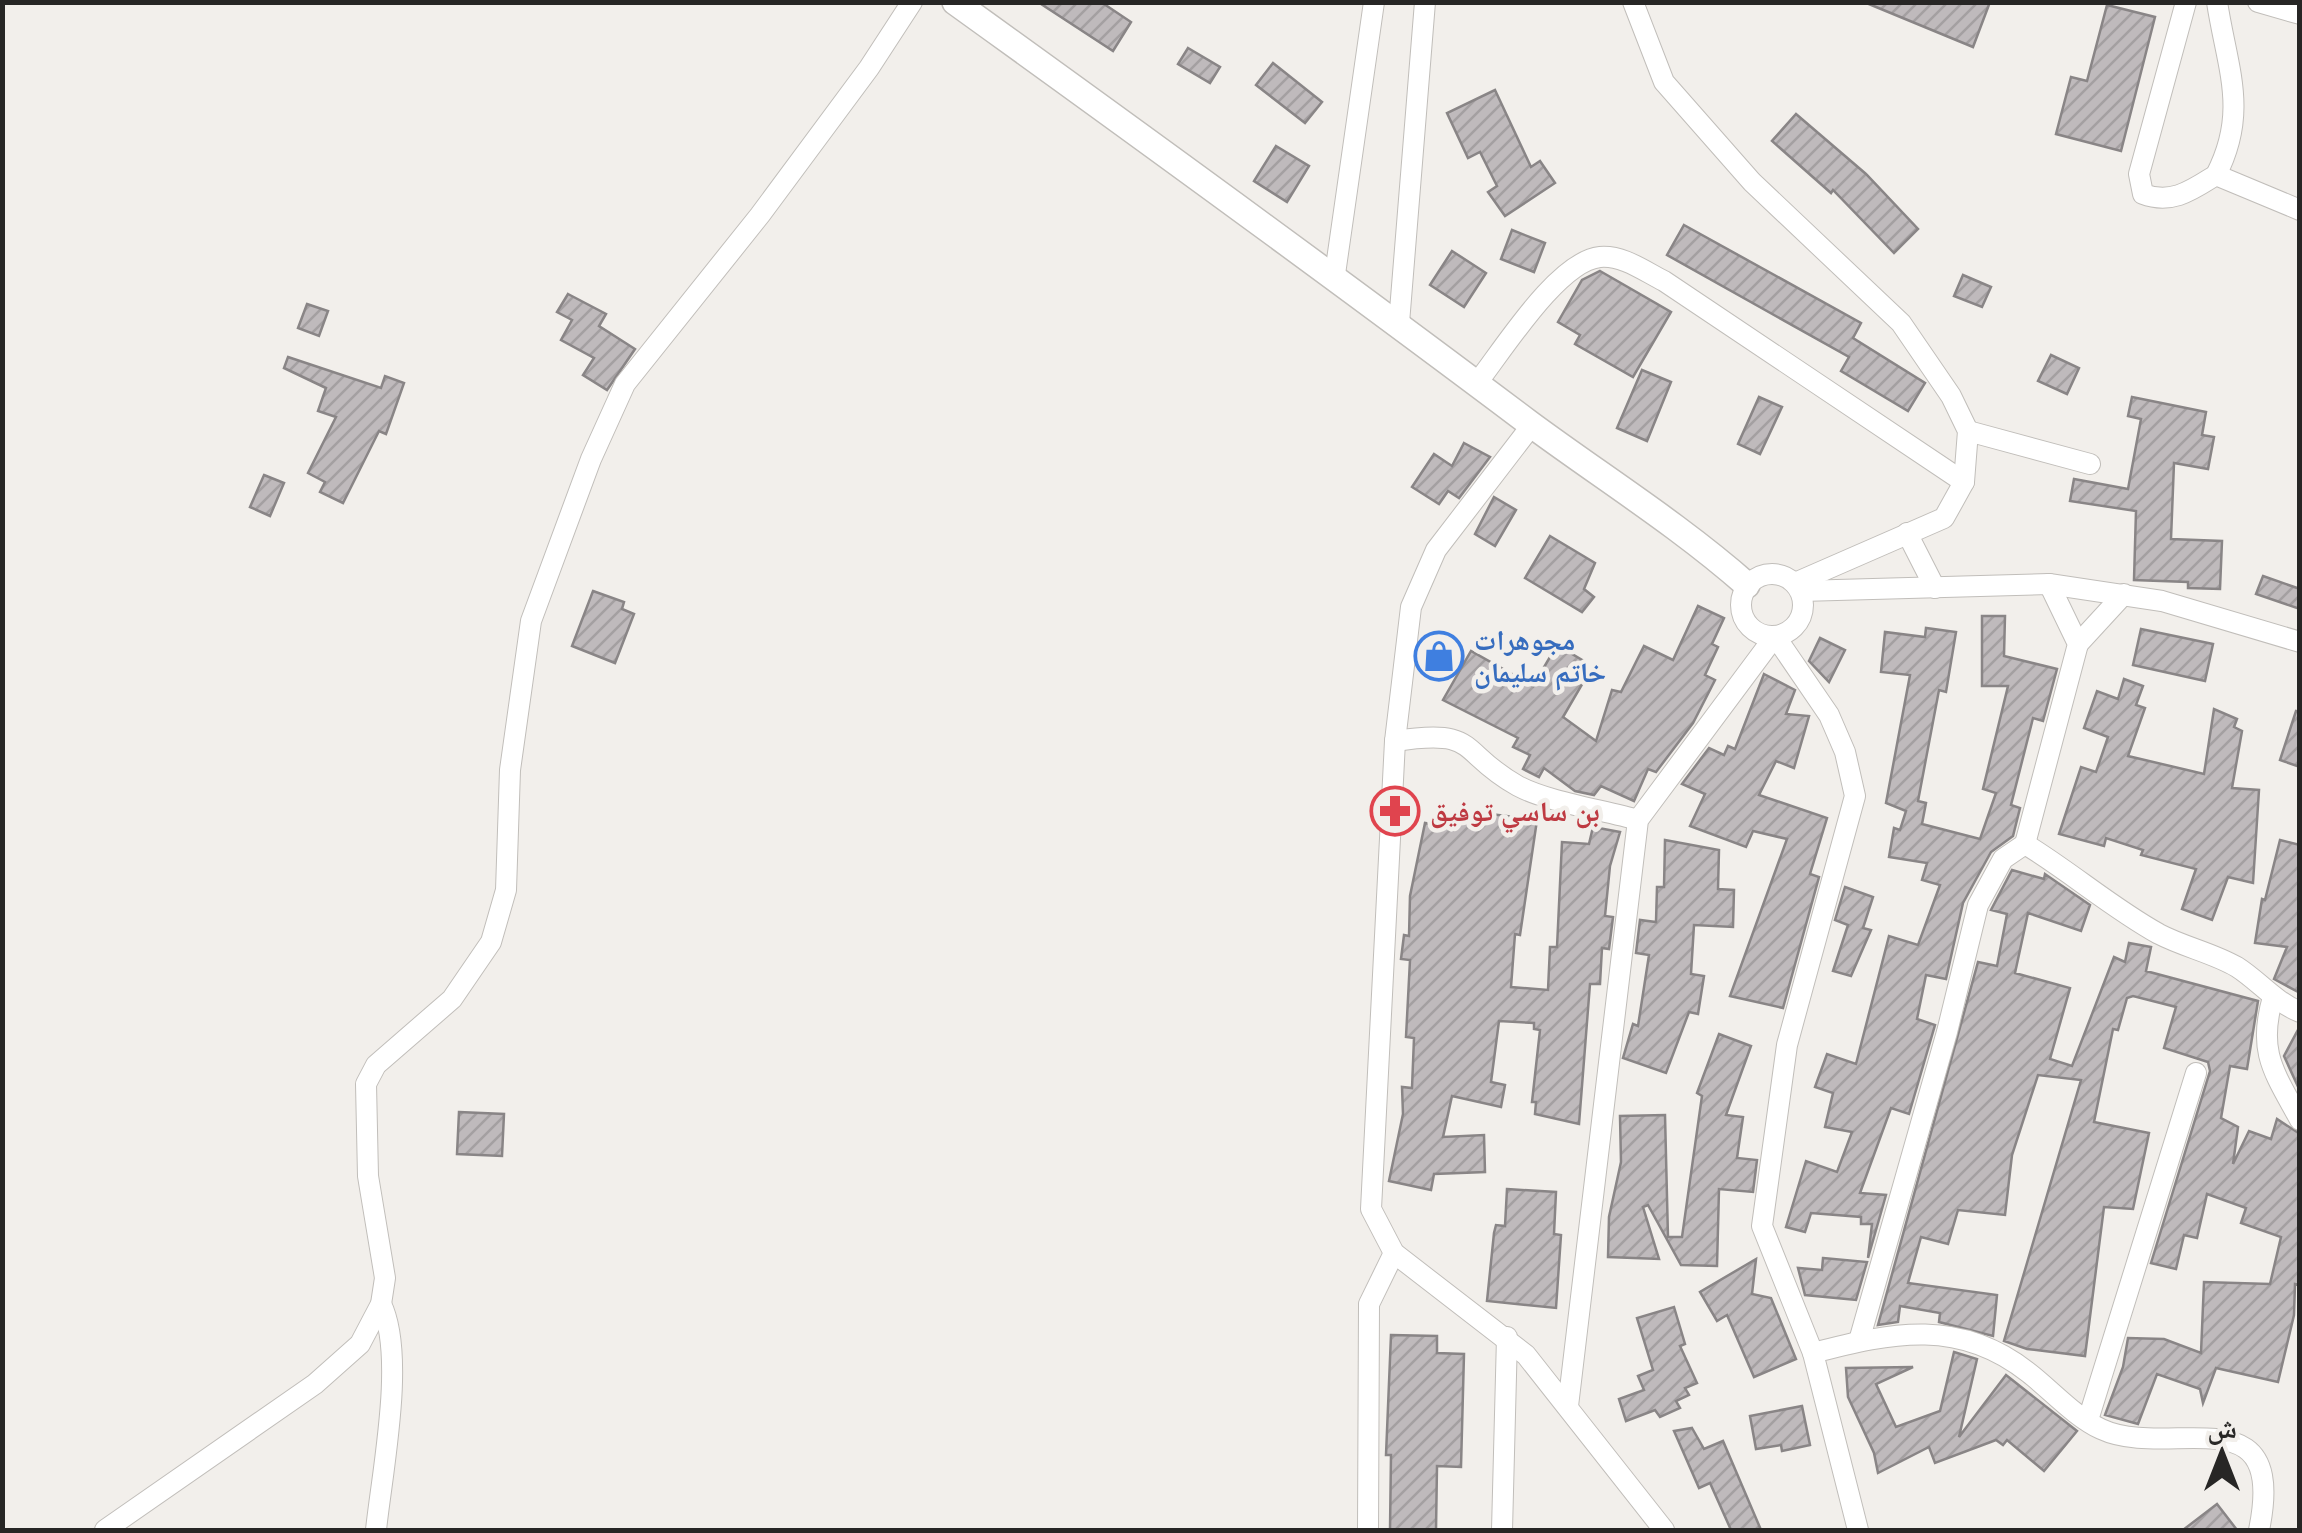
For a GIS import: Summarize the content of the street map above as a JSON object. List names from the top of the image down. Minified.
{"places":{"shop":["مجوهرات خاتم سليمان"],"pharmacy":["بن ساسي توفيق"]},"north":"top"}
